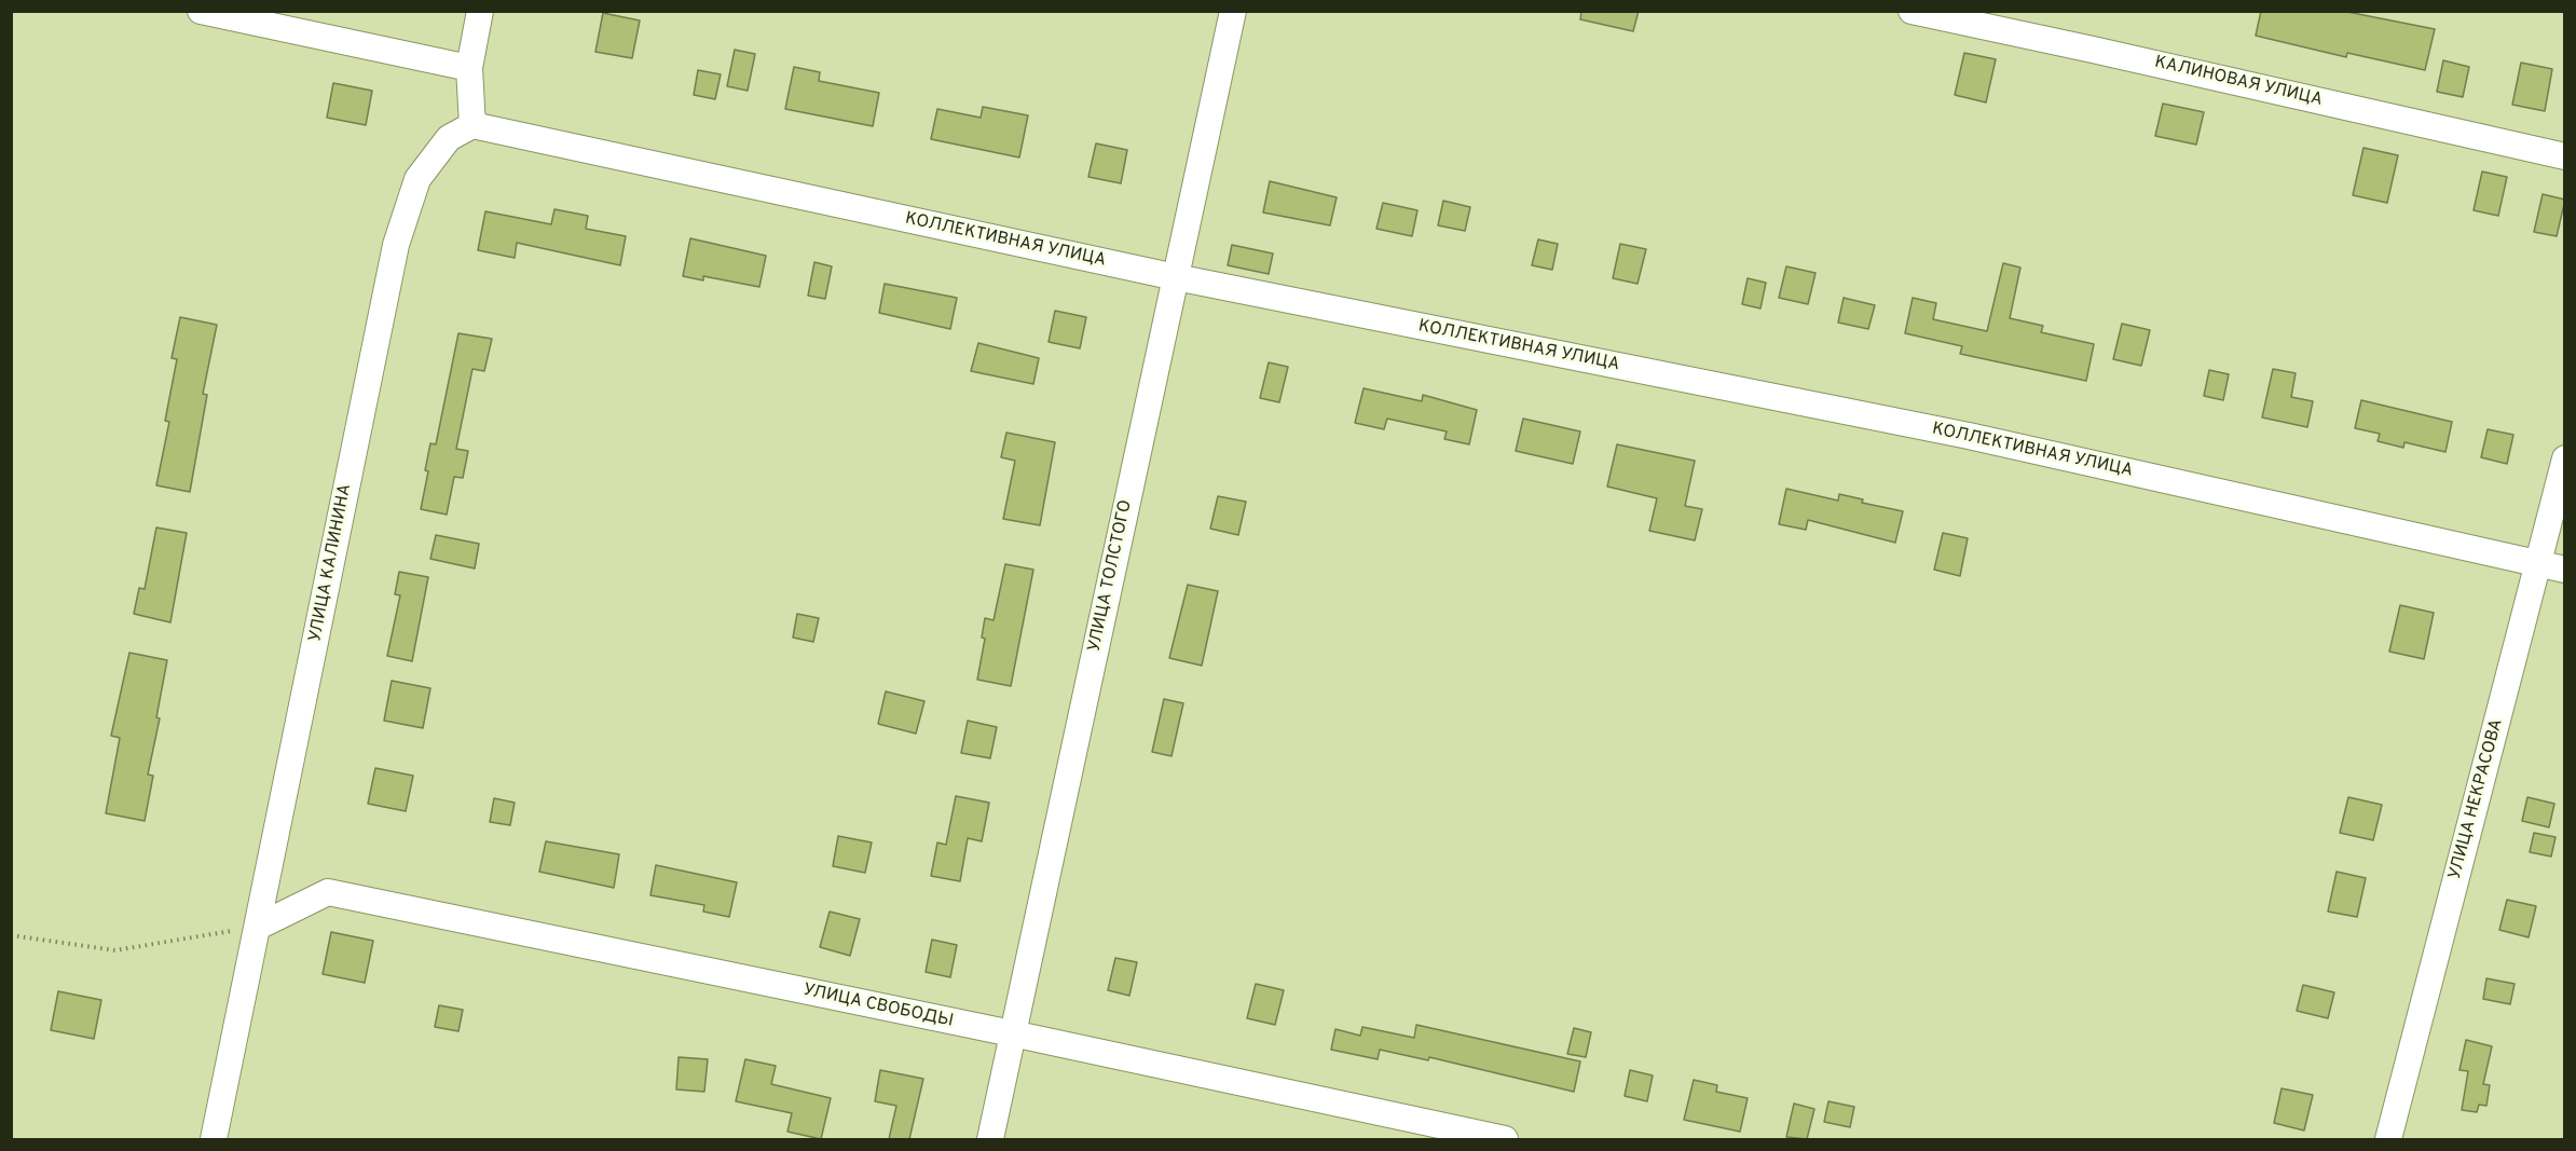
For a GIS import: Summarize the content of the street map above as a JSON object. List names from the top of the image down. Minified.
{"streets":{"street":["КАЛИНОВАЯ УЛИЦА","КОЛЛЕКТИВНАЯ УЛИЦА","УЛИЦА КАЛИНИНА","УЛИЦА ТОЛСТОГО","УЛИЦА НЕКРАСОВА","УЛИЦА СВОБОДЫ"]},"crossings":[["КОЛЛЕКТИВНАЯ УЛИЦА","УЛИЦА КАЛИНИНА"],["КОЛЛЕКТИВНАЯ УЛИЦА","УЛИЦА ТОЛСТОГО"],["КОЛЛЕКТИВНАЯ УЛИЦА","УЛИЦА НЕКРАСОВА"],["УЛИЦА КАЛИНИНА","УЛИЦА СВОБОДЫ"],["УЛИЦА ТОЛСТОГО","УЛИЦА СВОБОДЫ"]]}
